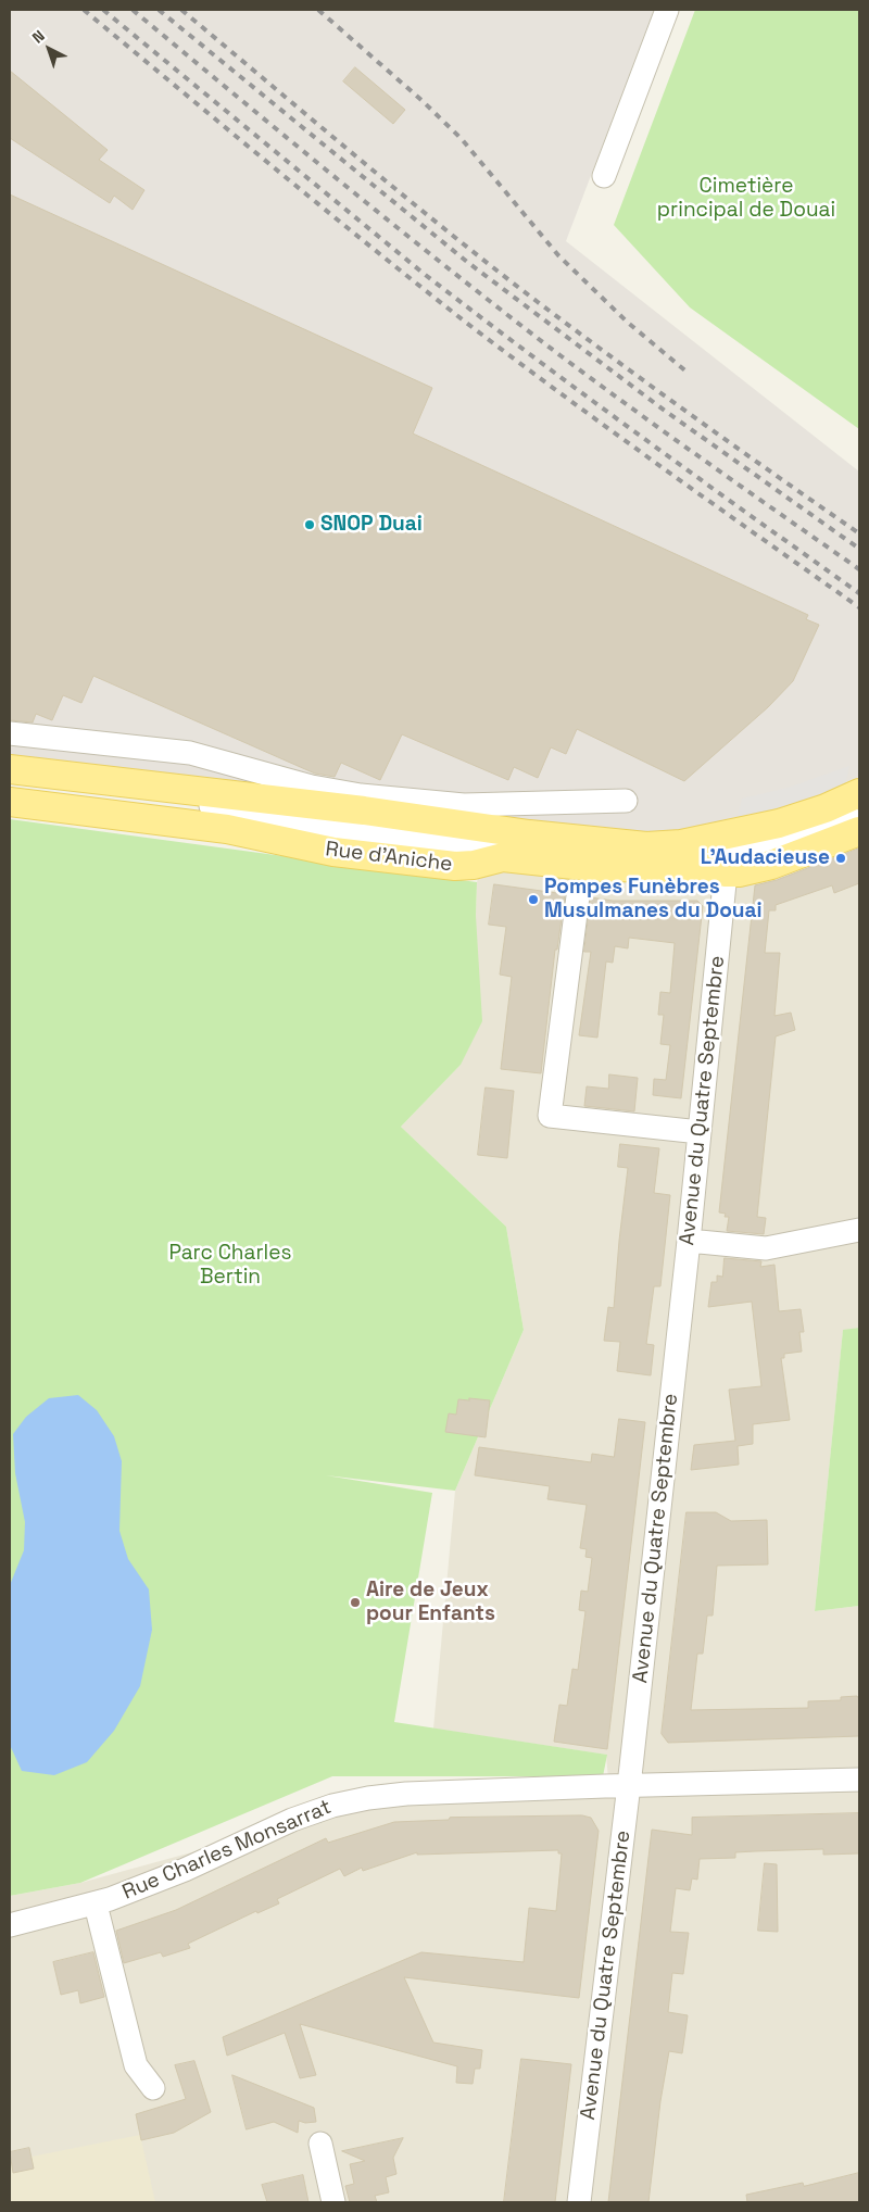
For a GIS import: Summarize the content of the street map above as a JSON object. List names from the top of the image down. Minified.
{"streets":{"main road":["Rue d'Aniche"],"street":["Avenue du Quatre Septembre","Rue Charles Monsarrat"]},"crossings":[["Rue d'Aniche","Avenue du Quatre Septembre"],["Avenue du Quatre Septembre","Rue Charles Monsarrat"]],"parks":["Cimetière principal de Douai","Parc Charles Bertin"],"places":["SNOP Duai","L'Audacieuse","Pompes Funèbres Musulmanes du Douai","Aire de Jeux pour Enfants"],"north":"top left"}
